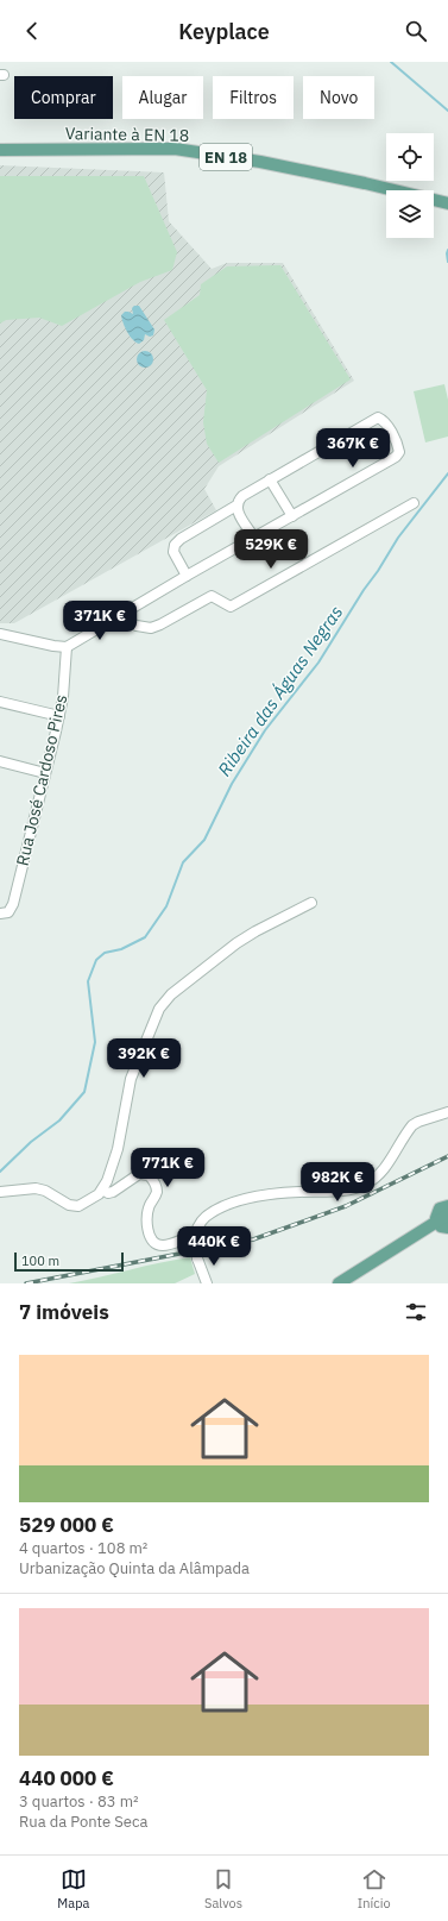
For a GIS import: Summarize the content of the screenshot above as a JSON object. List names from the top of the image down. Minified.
{"streets":{"main road":["Variante à EN 18","EN 18"],"street":["Rua José Cardoso Pires"]},"water":["Ribeira das Águas Negras"],"scale_bar":"100 m","page":{"header":"Keyplace","chip":["Comprar","Alugar","Filtros","Novo"],"price":["367K €","529K €","371K €","392K €","771K €","982K €","440K €"],"scale":"100 m","heading":"7 imóveis","list":[{"name":"529 000 €","note":"4 quartos · 108 m² · Urbanização Quinta da Alâmpada"},{"name":"440 000 €","note":"3 quartos · 83 m² · Rua da Ponte Seca"}],"tabs":["Mapa","Salvos","Início"]}}
